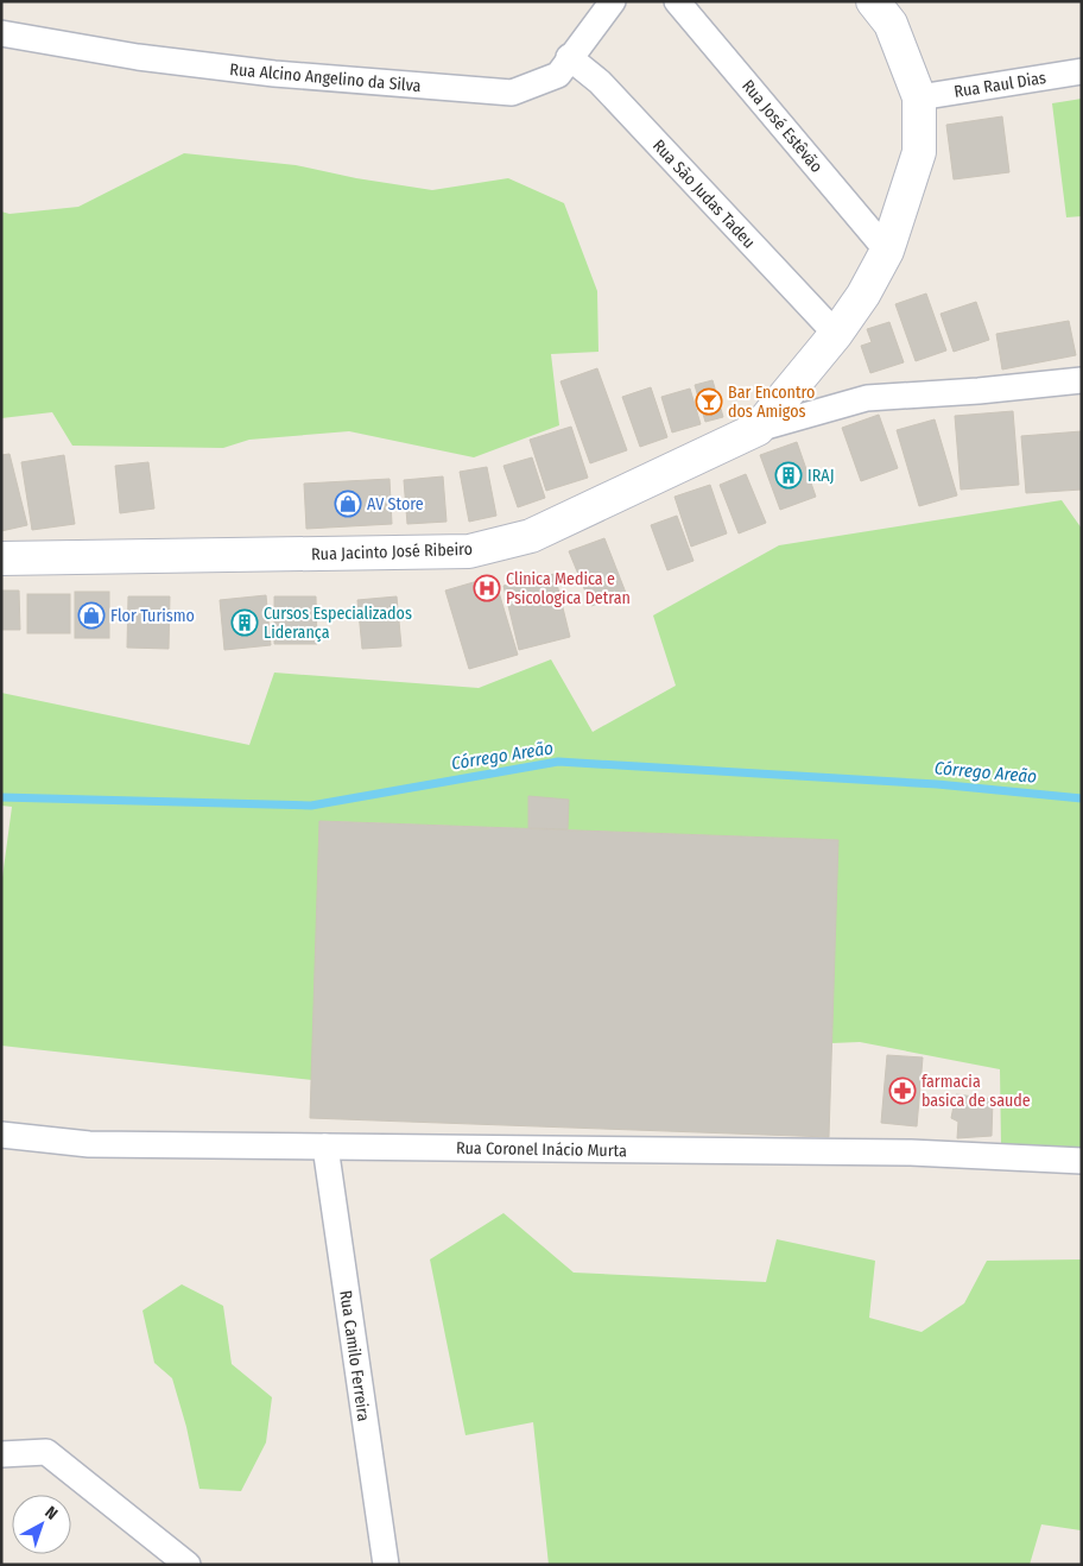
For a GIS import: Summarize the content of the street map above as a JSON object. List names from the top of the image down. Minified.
{"streets":{"main road":["Rua Jacinto José Ribeiro"],"street":["Rua Alcino Angelino da Silva","Rua Raul Dias","Rua José Estêvão","Rua São Judas Tadeu","Rua Coronel Inácio Murta","Rua Camilo Ferreira"]},"crossings":[["Rua Alcino Angelino da Silva","Rua São Judas Tadeu"],["Rua Coronel Inácio Murta","Rua Camilo Ferreira"]],"water":["Córrego Areão"],"places":{"bar":["Bar Encontro dos Amigos"],"building":["IRAJ","Cursos Especializados Liderança"],"shop":["AV Store","Flor Turismo"],"hospital":["Clinica Medica e Psicologica Detran"],"pharmacy":["farmacia basica de saude"]},"north":"top right"}
